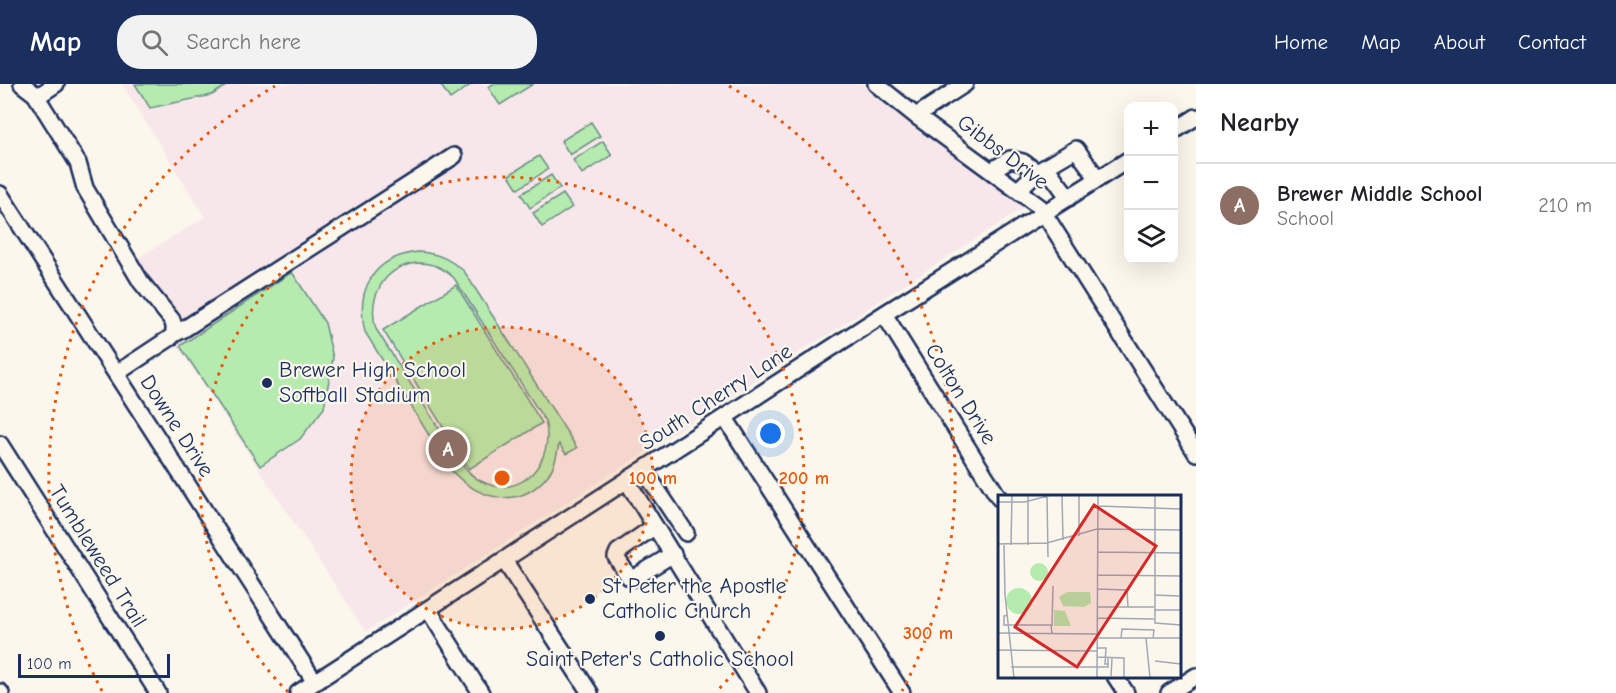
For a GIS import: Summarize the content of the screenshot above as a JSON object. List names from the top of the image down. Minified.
{"streets":{"street":["Gibbs Drive","Colton Drive","South Cherry Lane","Downe Drive","Tumbleweed Trail"]},"crossings":[["Gibbs Drive","South Cherry Lane"],["Colton Drive","South Cherry Lane"],["South Cherry Lane","Downe Drive"]],"places":["Brewer High School Softball Stadium","St Peter the Apostle Catholic Church","Saint Peter's Catholic School"],"scale_bar":"100 m","page":{"header":"Map","search":"Search here","nav":["Home","Map","About","Contact"],"heading":"Nearby","map_buttons":["+","−"],"list":[{"mark":"A","name":"Brewer Middle School","note":"School","value":"210 m"}],"pins":"A","scale":"100 m"},"rings":["100 m","200 m","300 m"]}
